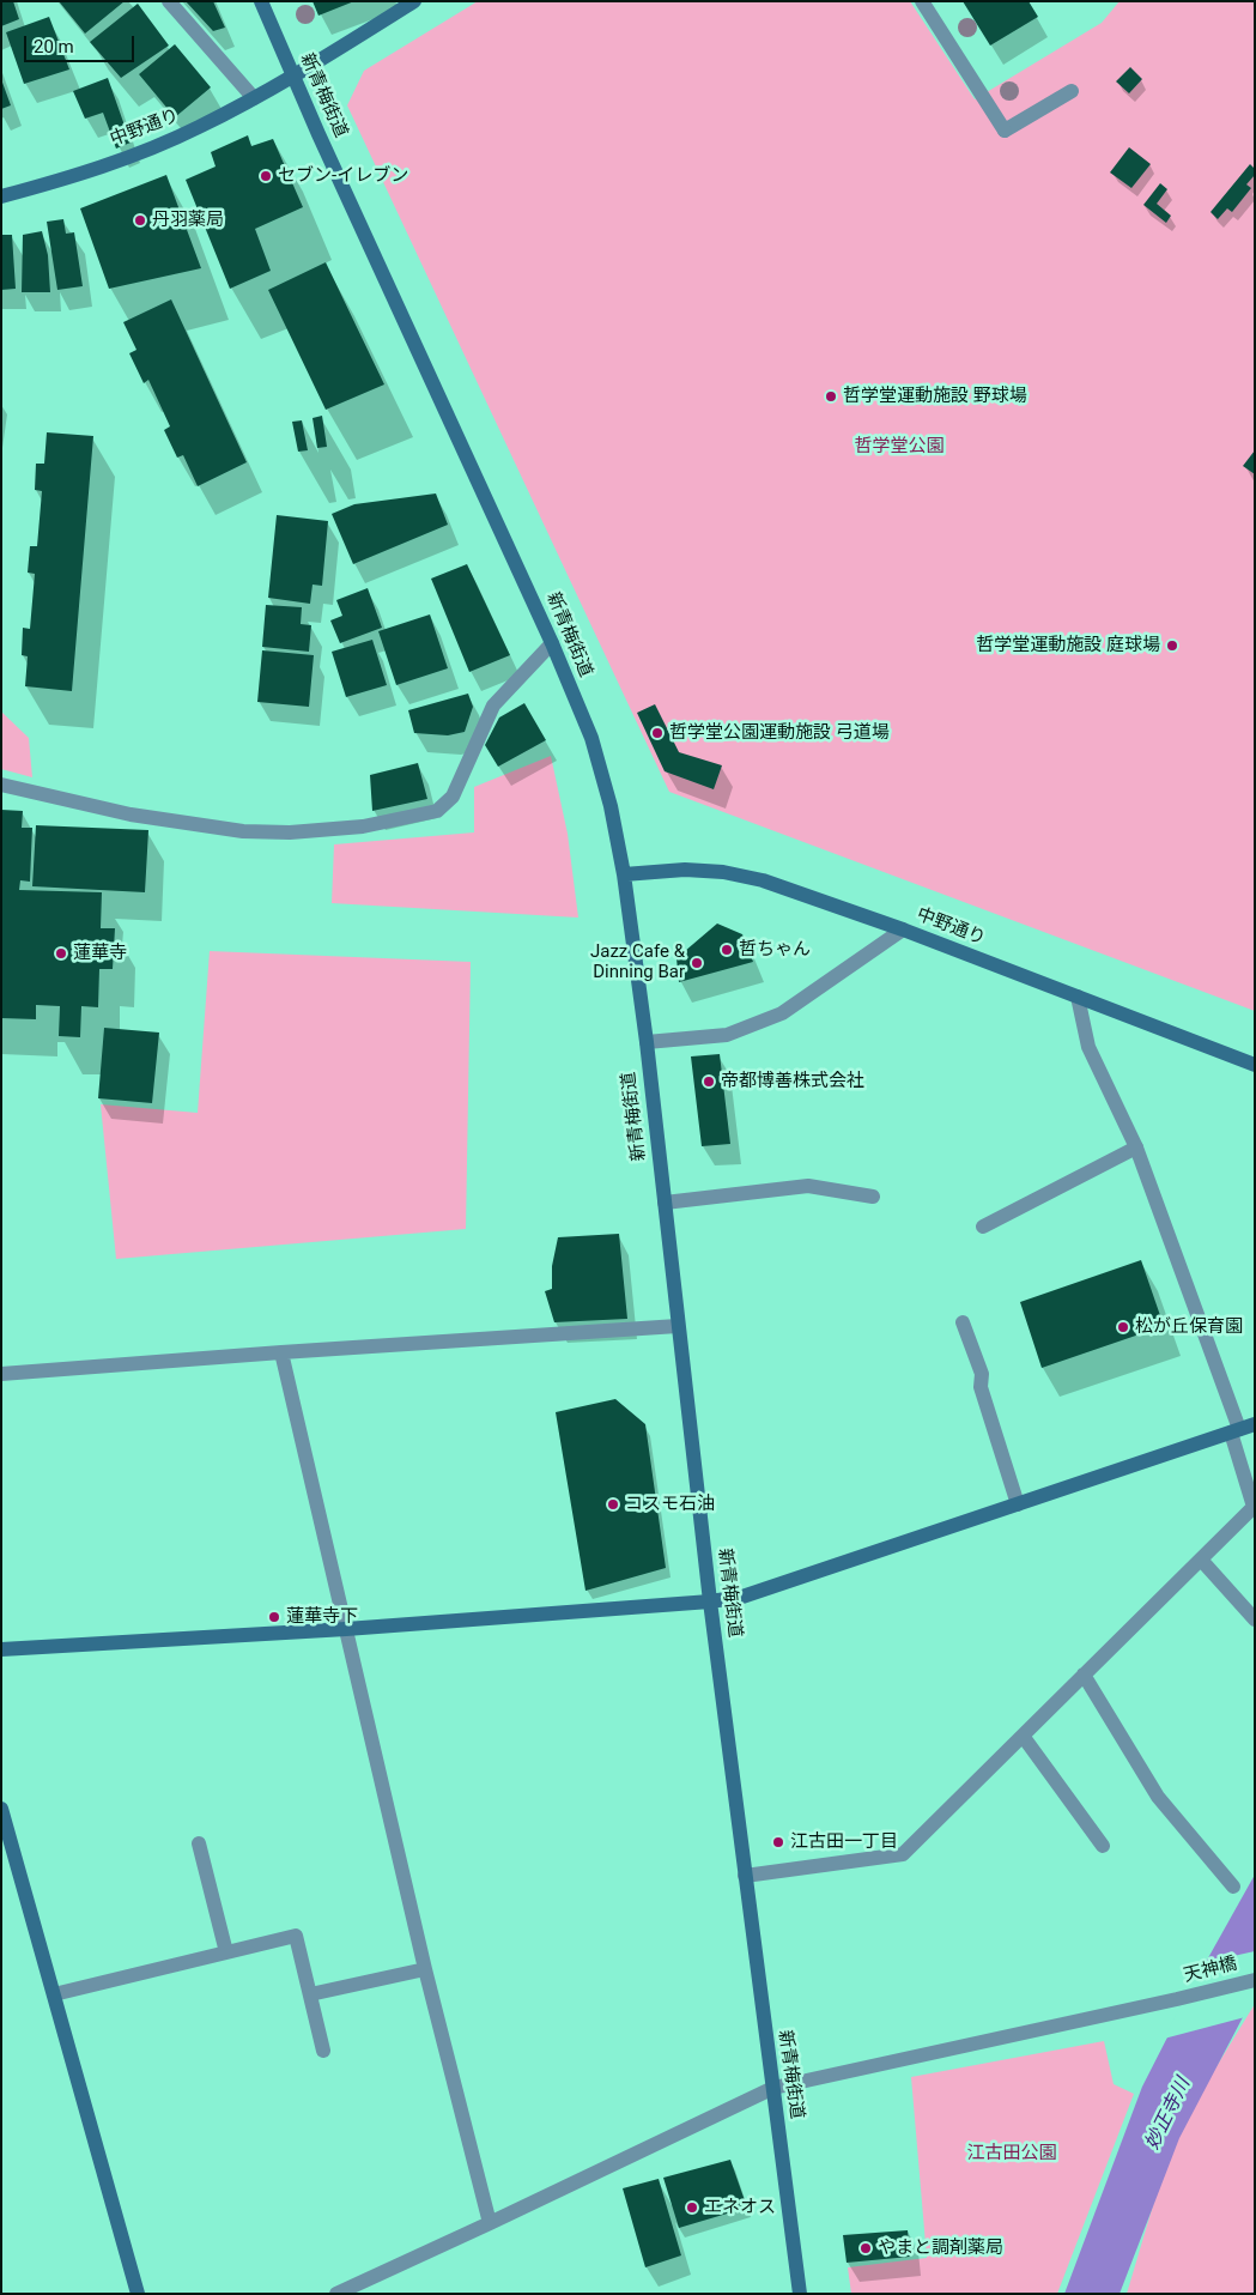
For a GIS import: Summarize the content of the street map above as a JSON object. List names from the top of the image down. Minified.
{"streets":{"main road":["新青梅街道","中野通り"],"street":["天神橋"]},"crossings":[["新青梅街道","中野通り"],["新青梅街道","天神橋"]],"water":["妙正寺川"],"parks":["哲学堂公園","江古田公園"],"places":["セブン-イレブン","丹羽薬局","哲学堂運動施設 野球場","哲学堂運動施設 庭球場","哲学堂公園運動施設 弓道場","哲ちゃん","蓮華寺","Jazz Cafe & Dinning Bar","帝都博善株式会社","松が丘保育園","コスモ石油","蓮華寺下","江古田一丁目","エネオス","やまと調剤薬局"],"scale_bar":"20 m"}
